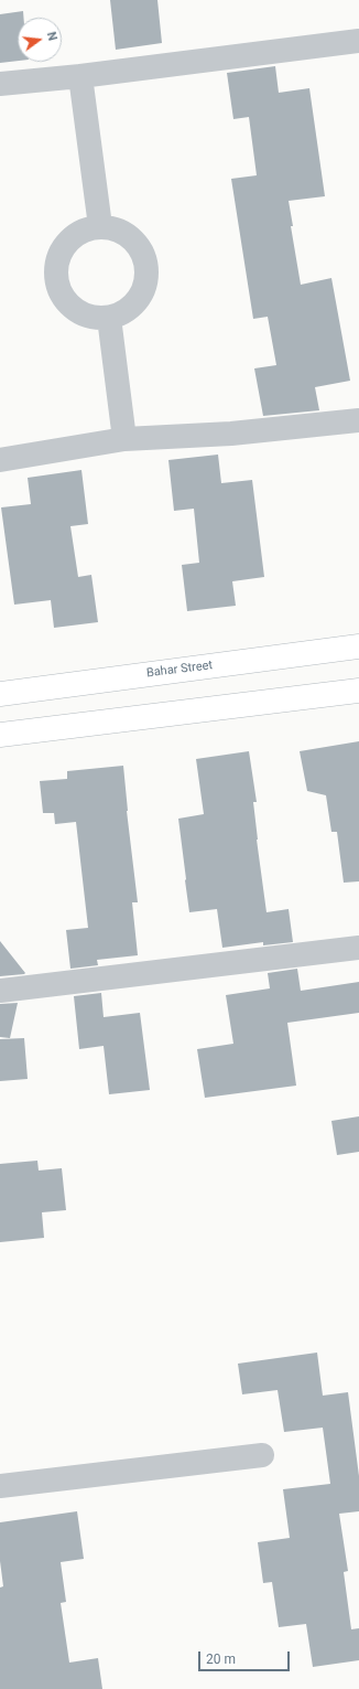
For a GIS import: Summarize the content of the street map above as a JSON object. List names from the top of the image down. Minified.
{"streets":{"street":["Bahar Street"]},"scale_bar":"20 m","north":"right"}
